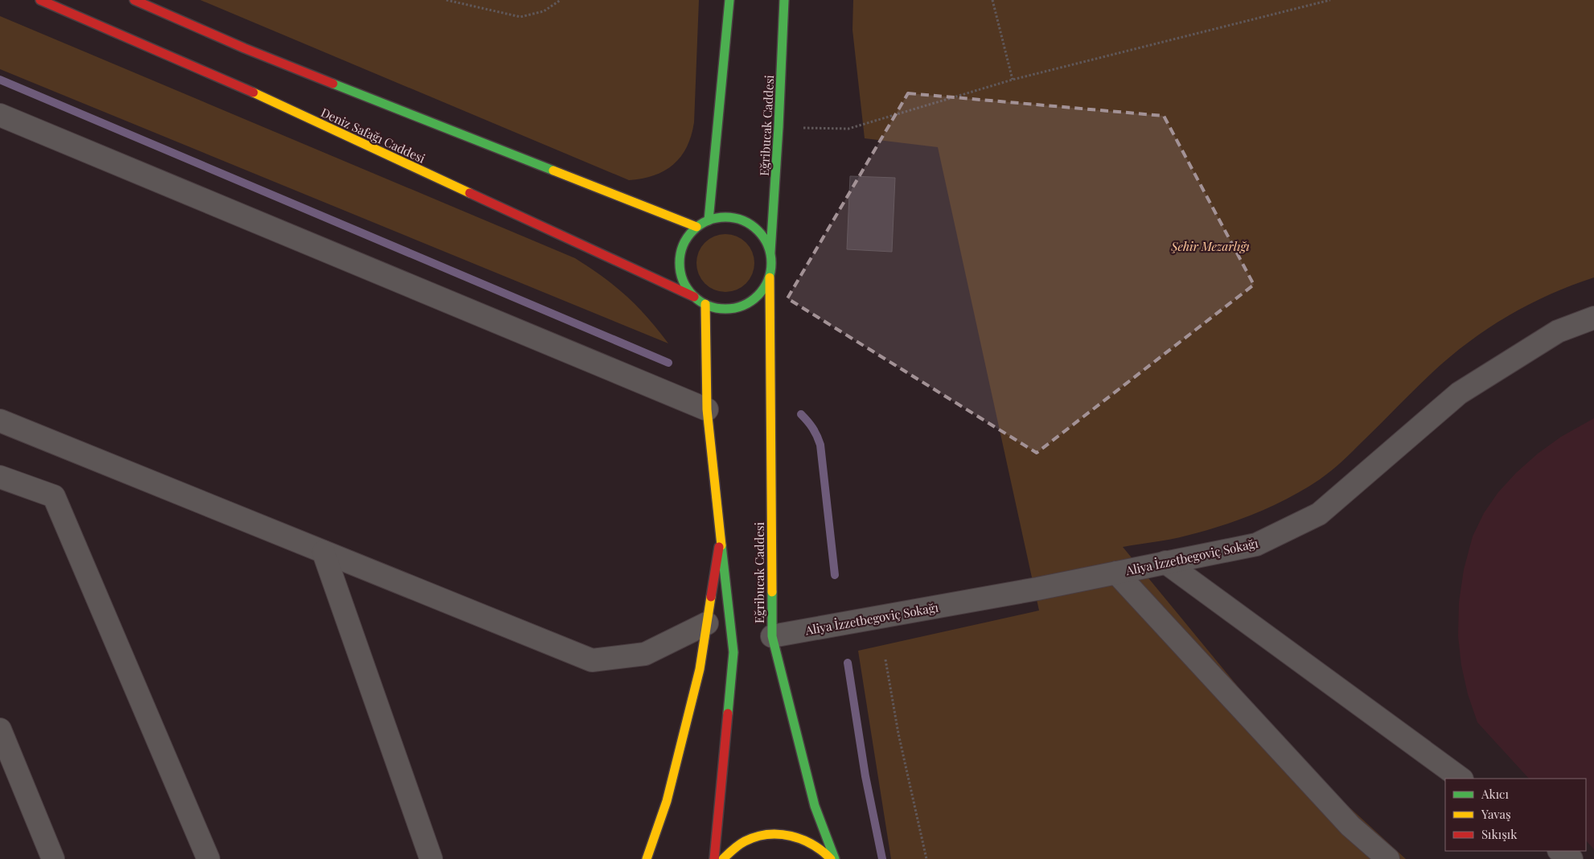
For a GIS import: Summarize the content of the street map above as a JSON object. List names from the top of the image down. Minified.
{"streets":{"main road":["Eğribucak Caddesi","Deniz Safağı Caddesi"],"street":["Aliya İzzetbegoviç Sokağı"]},"crossings":[["Eğribucak Caddesi","Deniz Safağı Caddesi"],["Eğribucak Caddesi","Aliya İzzetbegoviç Sokağı"]],"parks":["Şehir Mezarlığı"],"legend":["Akıcı","Yavaş","Sıkışık"]}
